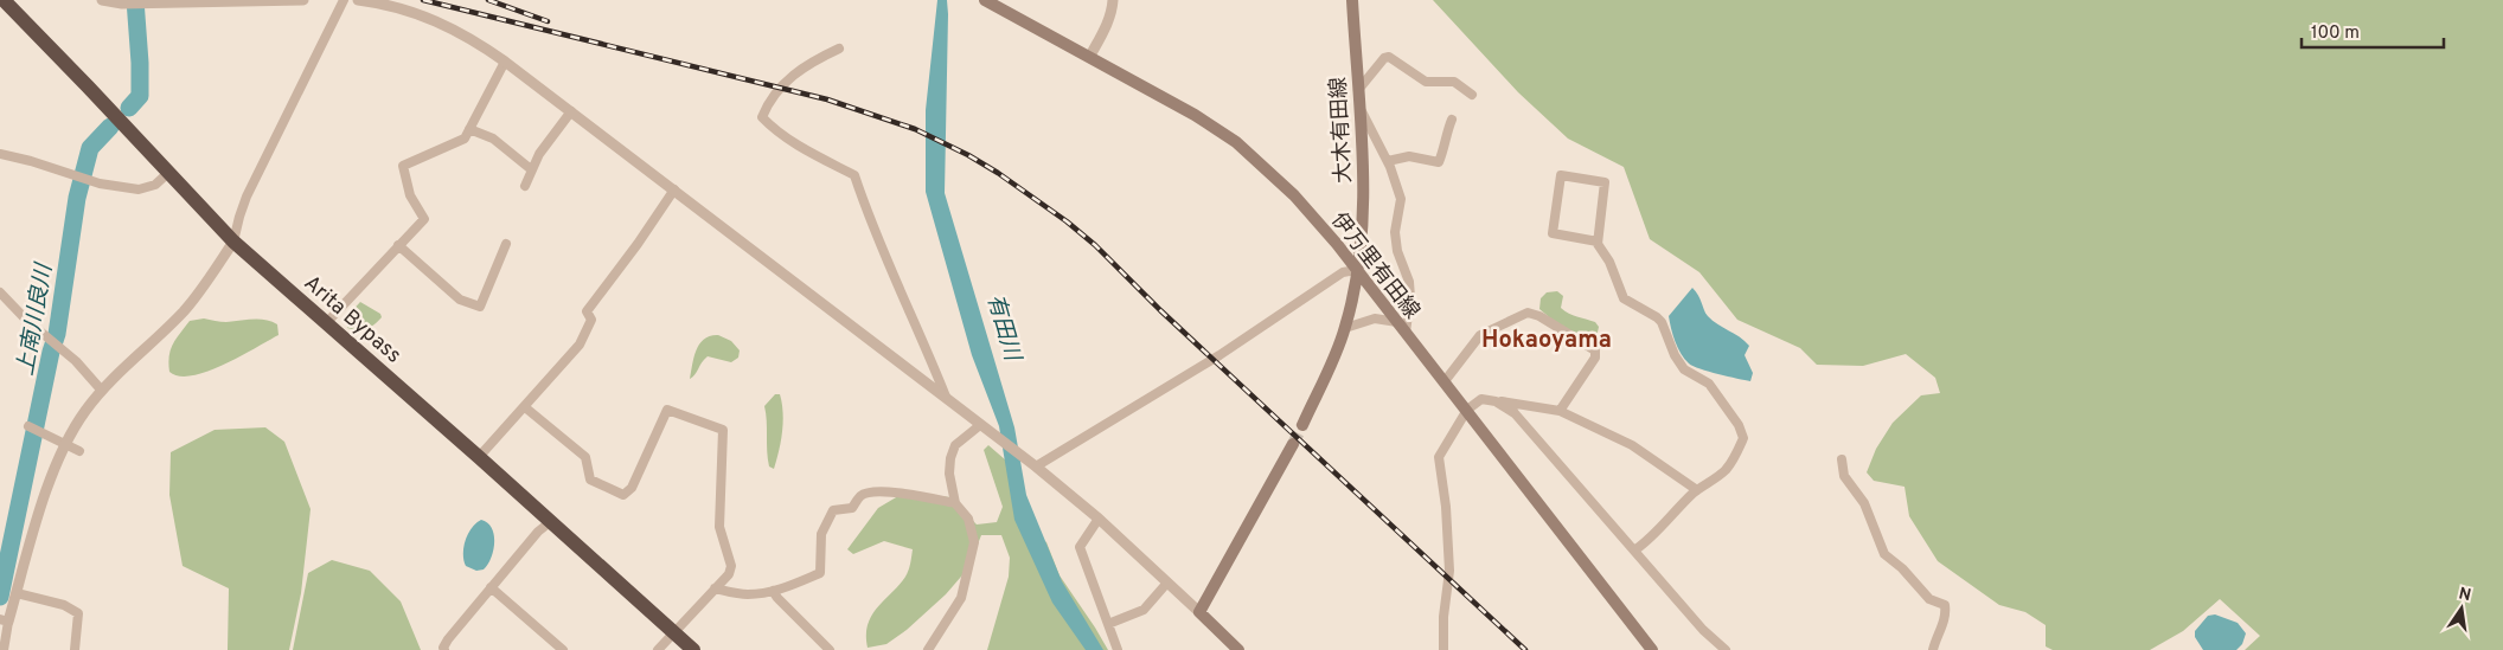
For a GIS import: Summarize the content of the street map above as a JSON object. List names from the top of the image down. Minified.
{"streets":{"highway":["Arita Bypass"],"main road":["大木有田線","伊万里有田線"]},"crossings":[["大木有田線","伊万里有田線"]],"districts":["Hokaoyama"],"water":["上南川良川","有田川"],"scale_bar":"100 m","north":"top"}
